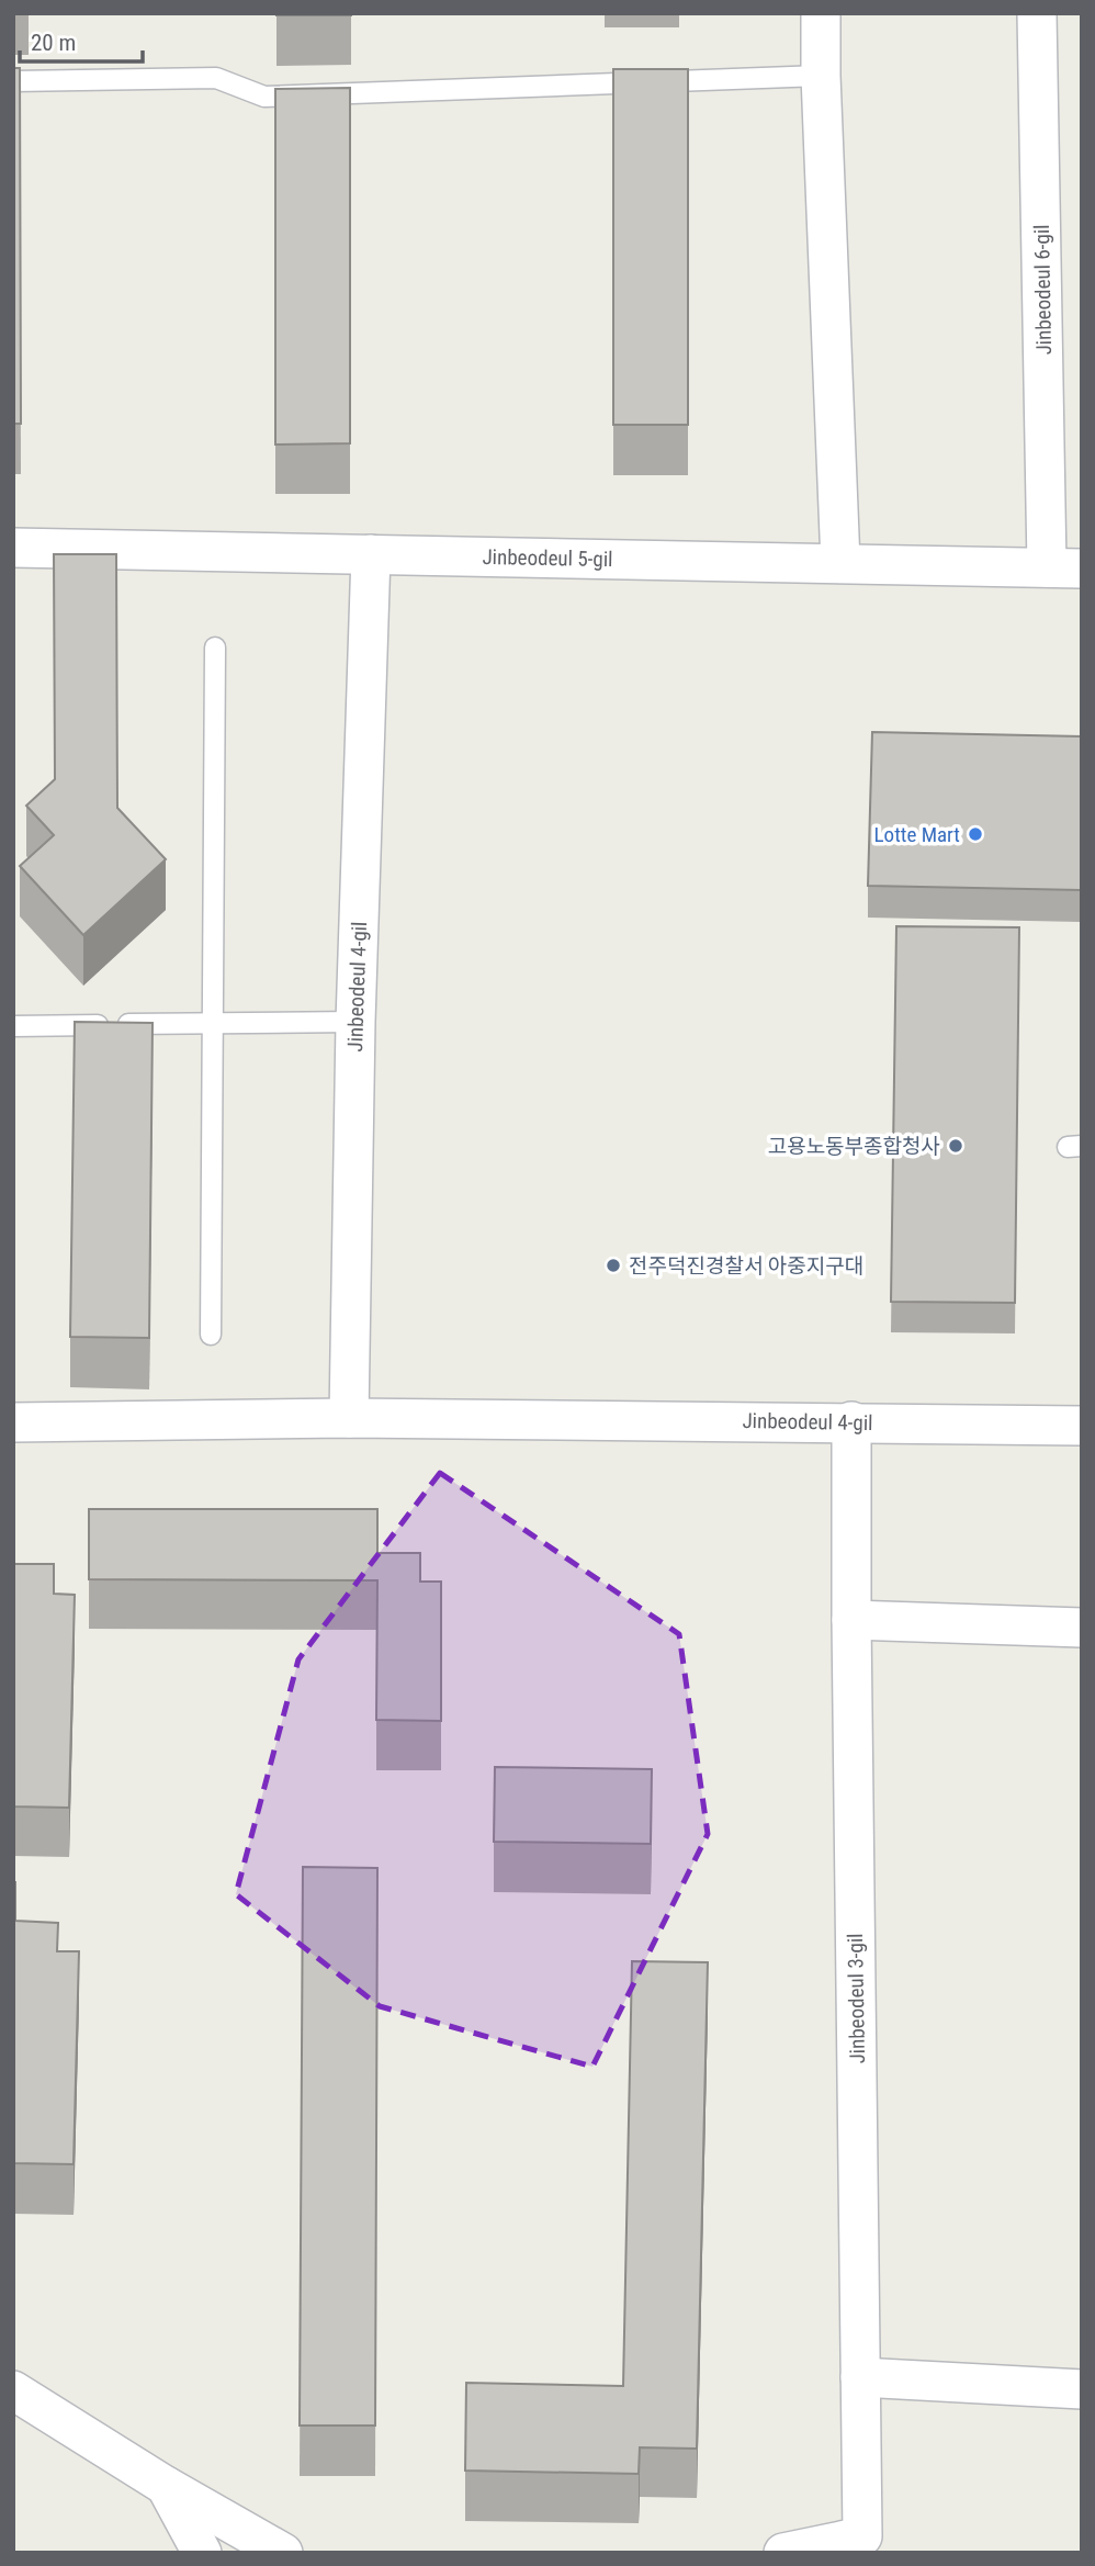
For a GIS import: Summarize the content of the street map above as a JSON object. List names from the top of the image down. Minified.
{"streets":{"street":["Jinbeodeul 6-gil","Jinbeodeul 5-gil","Jinbeodeul 4-gil","Jinbeodeul 3-gil"]},"crossings":[["Jinbeodeul 6-gil","Jinbeodeul 5-gil"],["Jinbeodeul 5-gil","Jinbeodeul 4-gil"],["Jinbeodeul 4-gil","Jinbeodeul 3-gil"]],"places":["Lotte Mart","고용노동부종합청사","전주덕진경찰서 아중지구대"],"scale_bar":"20 m"}
